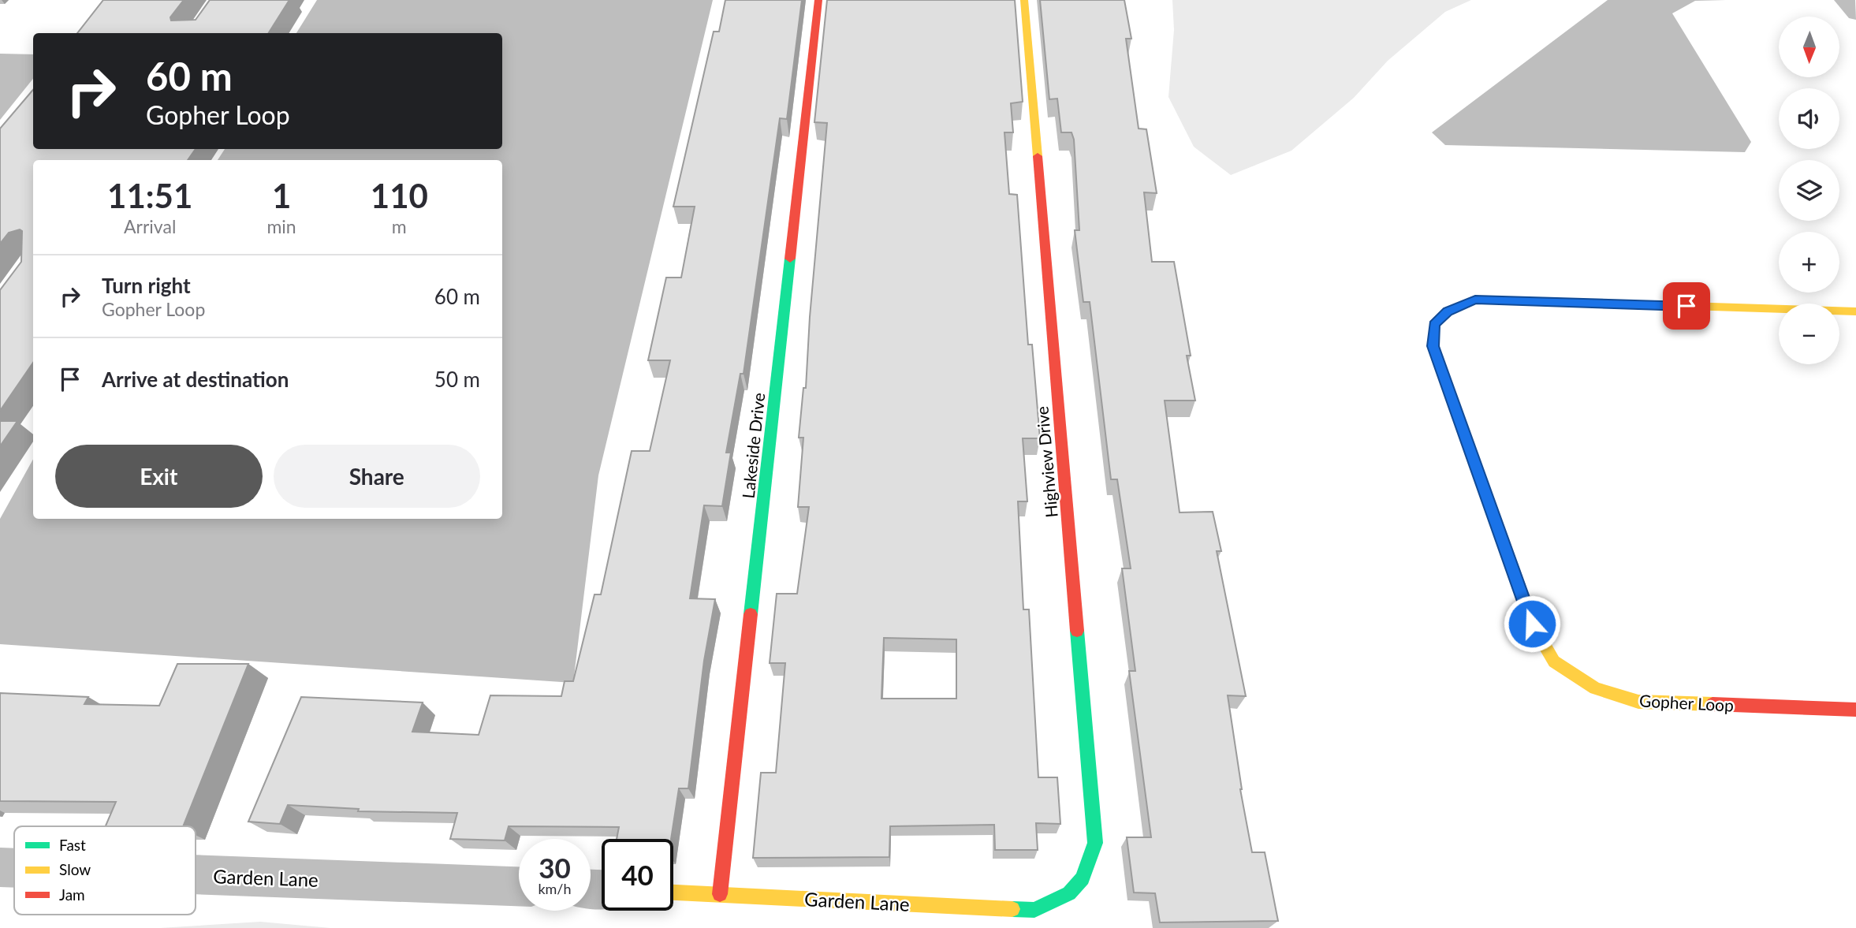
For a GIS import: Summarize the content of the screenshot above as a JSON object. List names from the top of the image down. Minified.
{"streets":{"street":["Lakeside Drive","Highview Drive","Gopher Loop","Garden Lane"]},"crossings":[["Lakeside Drive","Garden Lane"],["Highview Drive","Garden Lane"]],"legend":["Fast","Slow","Jam"],"north":"bottom","page":{"map_buttons":["+","−"],"turn":["60 m","Gopher Loop"],"eta":["11:51","Arrival","1","min","110","m"],"list":[{"name":"Turn right","note":"Gopher Loop","value":"60 m"},{"name":"Arrive at destination","value":"50 m"}],"buttons":["Exit","Share"],"speed":"30 km/h","limit":"40"}}
